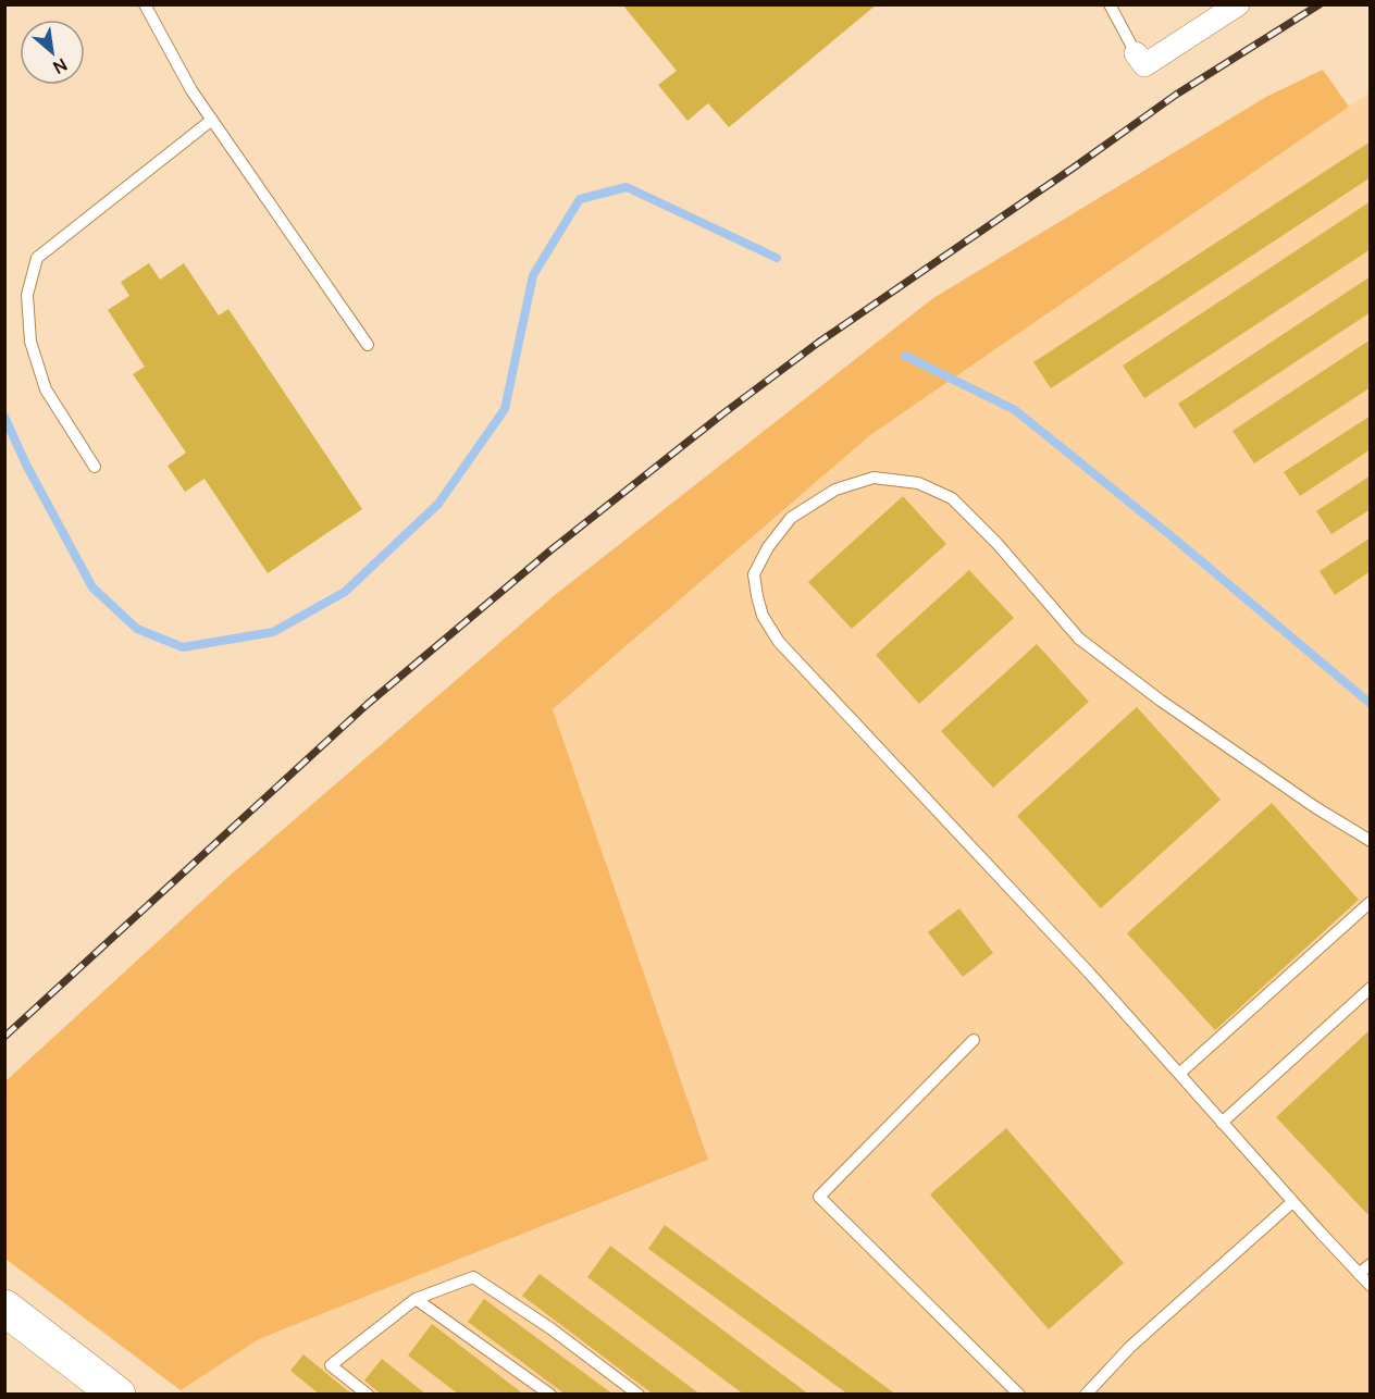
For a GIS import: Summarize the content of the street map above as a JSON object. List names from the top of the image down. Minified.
{"north":"bottom right"}
